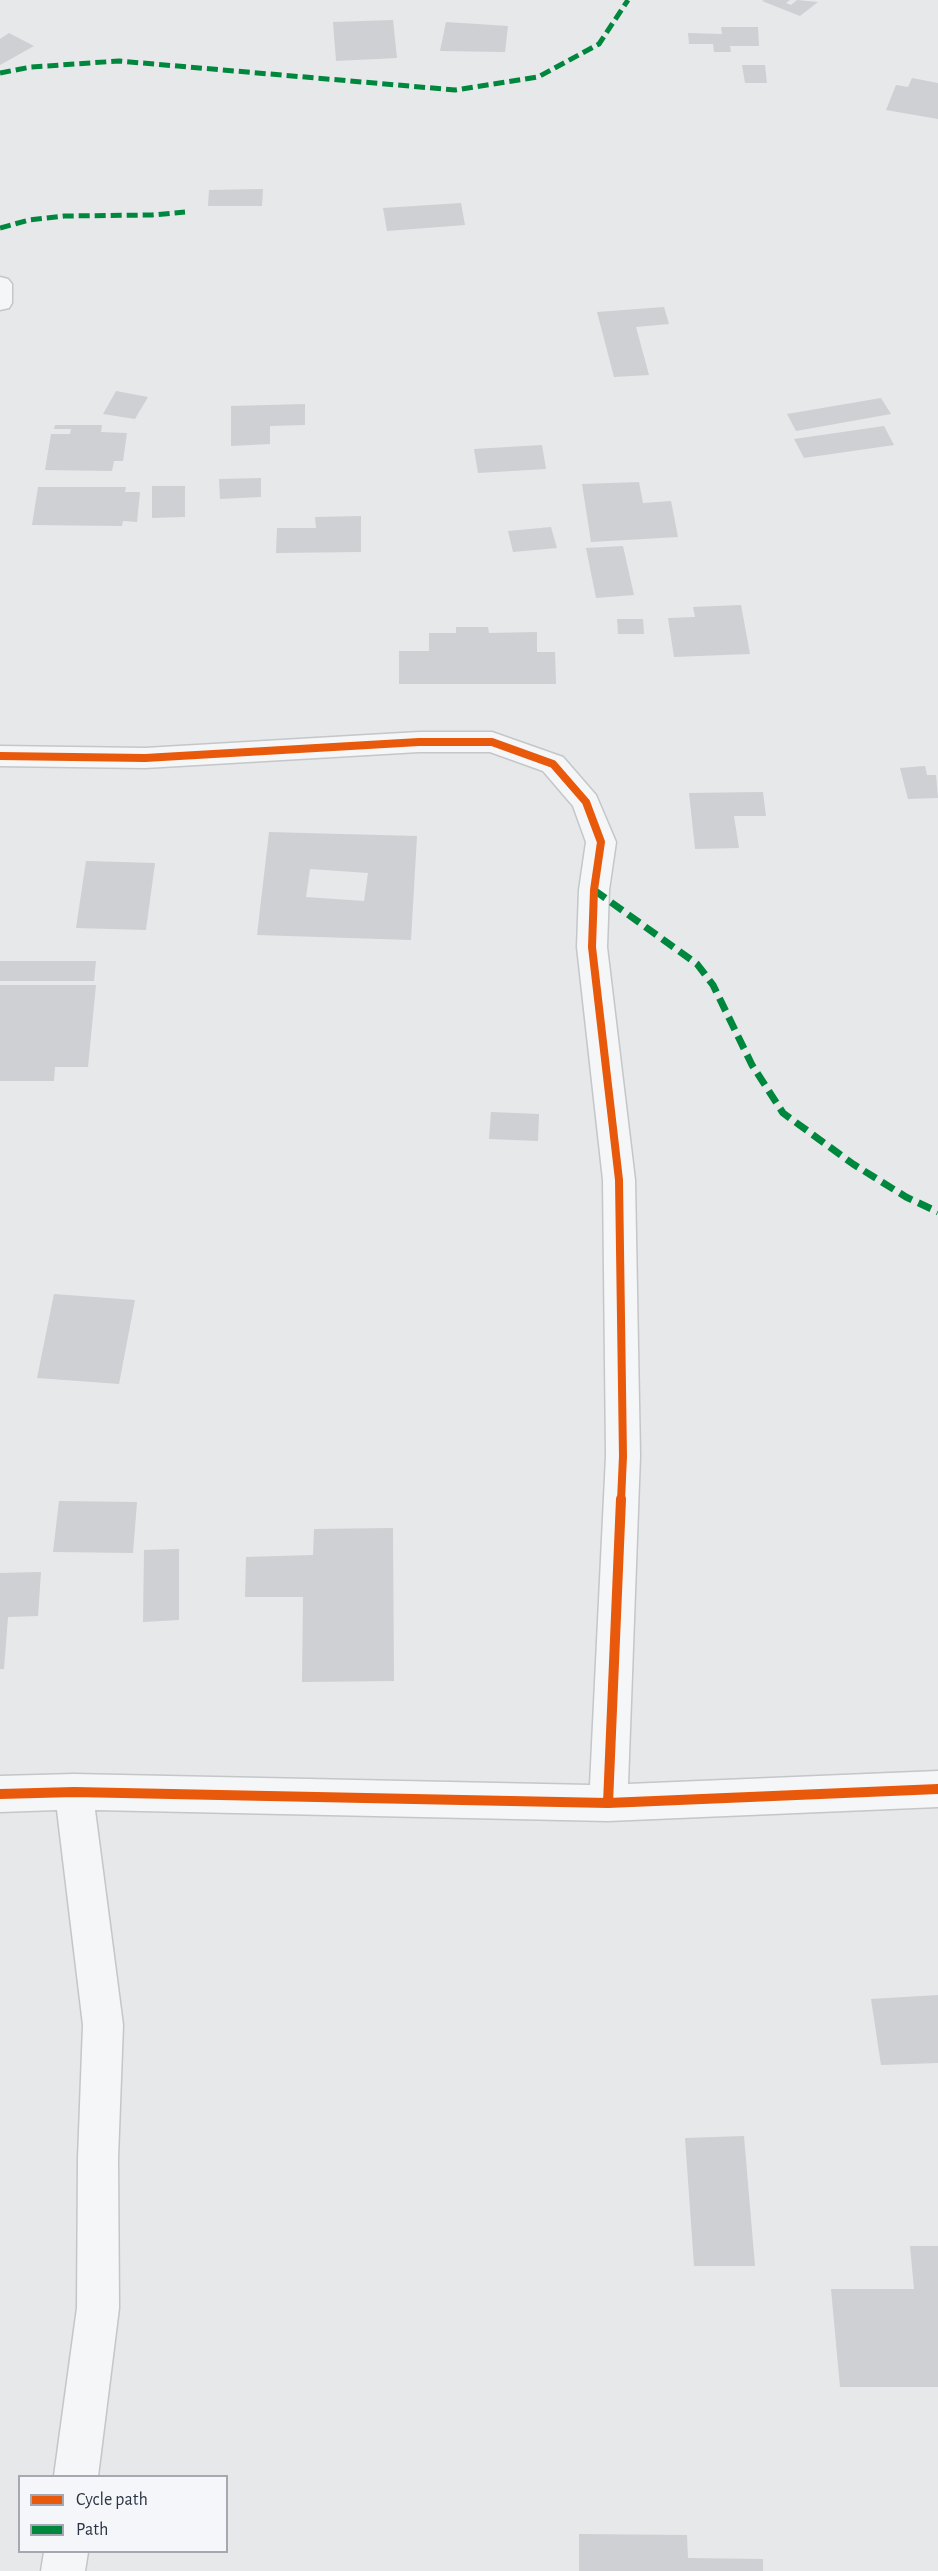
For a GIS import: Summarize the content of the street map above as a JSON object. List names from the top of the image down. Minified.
{"legend":["Cycle path","Path"]}
